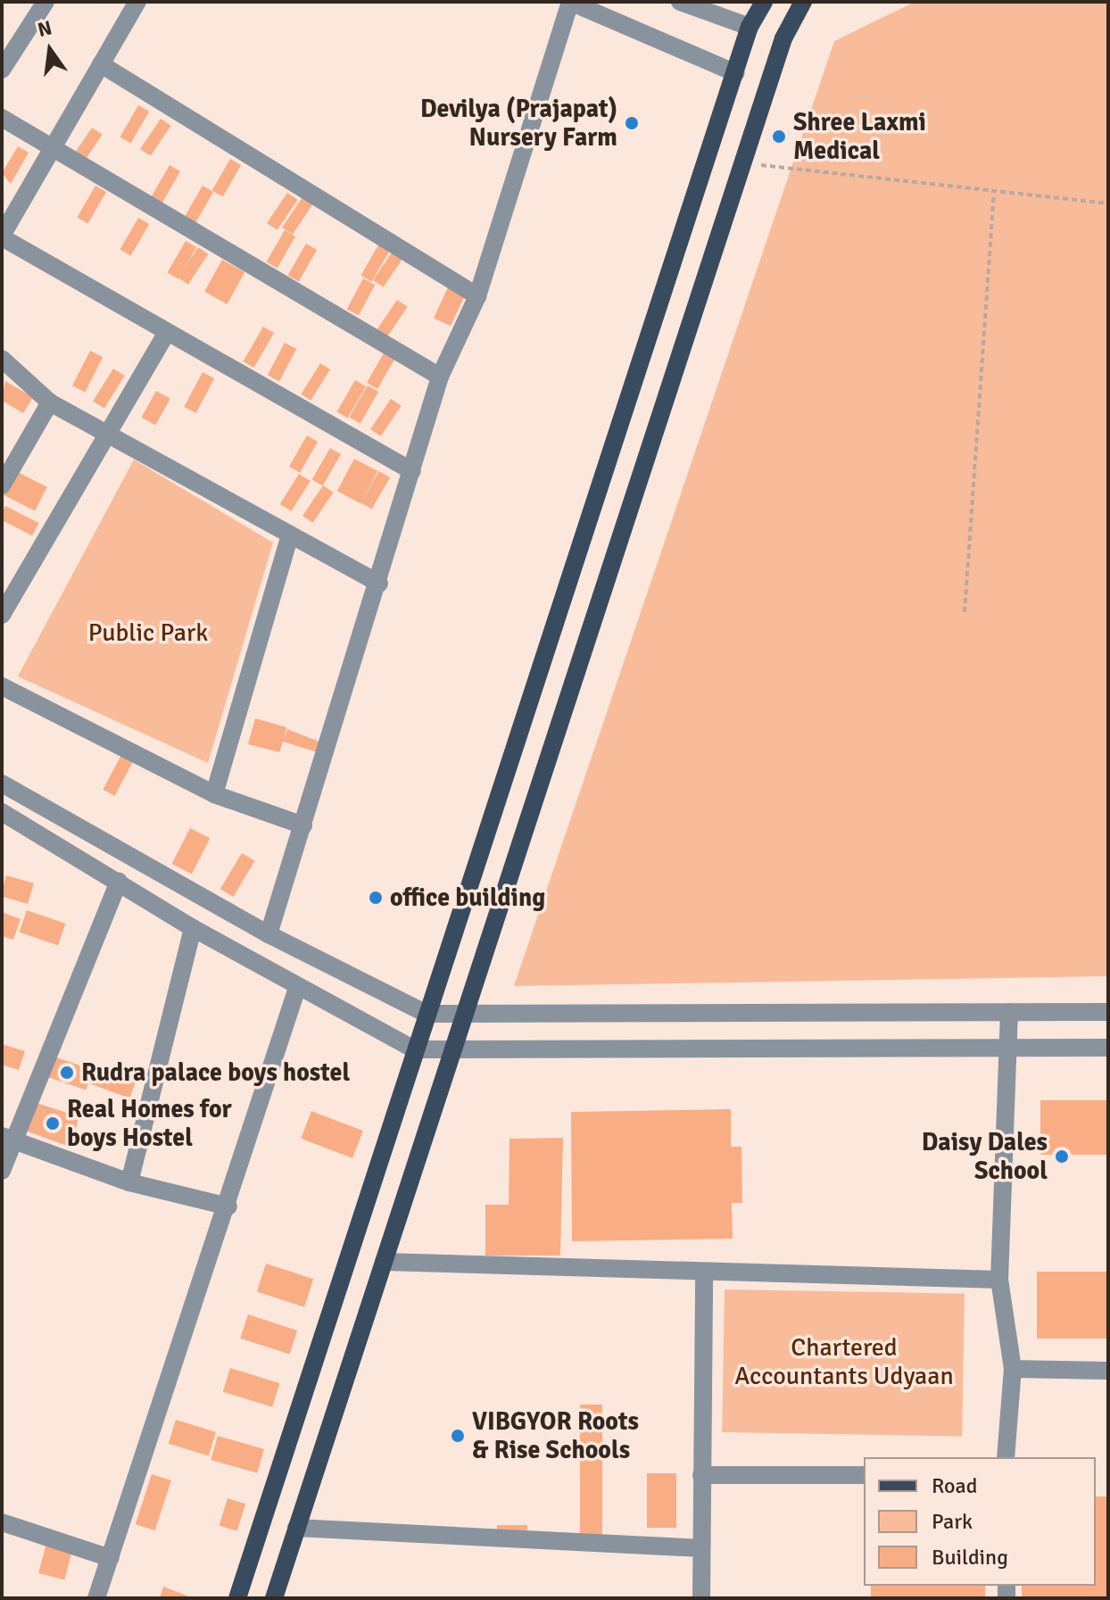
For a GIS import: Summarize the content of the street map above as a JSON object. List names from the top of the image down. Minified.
{"parks":["Public Park","Chartered Accountants Udyaan"],"places":["Devilya (Prajapat) Nursery Farm","Shree Laxmi Medical","office building","Rudra palace boys hostel","Real Homes for boys Hostel","Daisy Dales School","VIBGYOR Roots & Rise Schools"],"legend":["Road","Park","Building"],"north":"top"}
